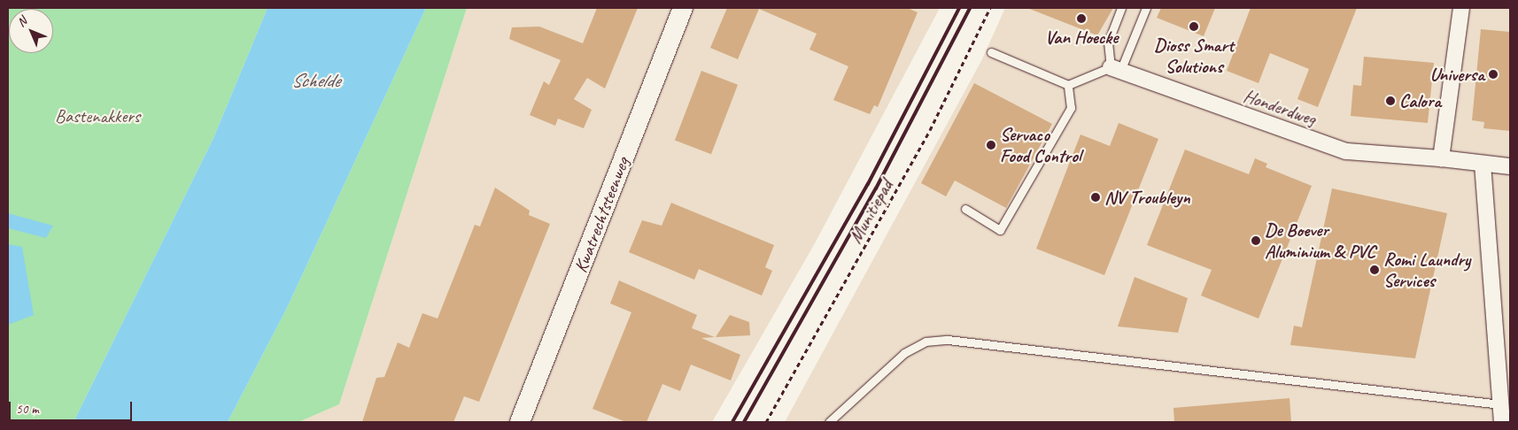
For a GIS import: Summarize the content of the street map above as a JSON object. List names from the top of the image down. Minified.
{"streets":{"street":["Honderdweg","Kwatrechtsteenweg"],"path":["Munitiepad"]},"water":["Schelde"],"parks":["Bastenakkers"],"places":["Van Hoecke","Dioss Smart Solutions","Universa","Calora","Servaco Food Control","NV Troubleyn","De Boever Aluminium & PVC","Romi Laundry Services"],"scale_bar":"50 m","north":"top left"}
